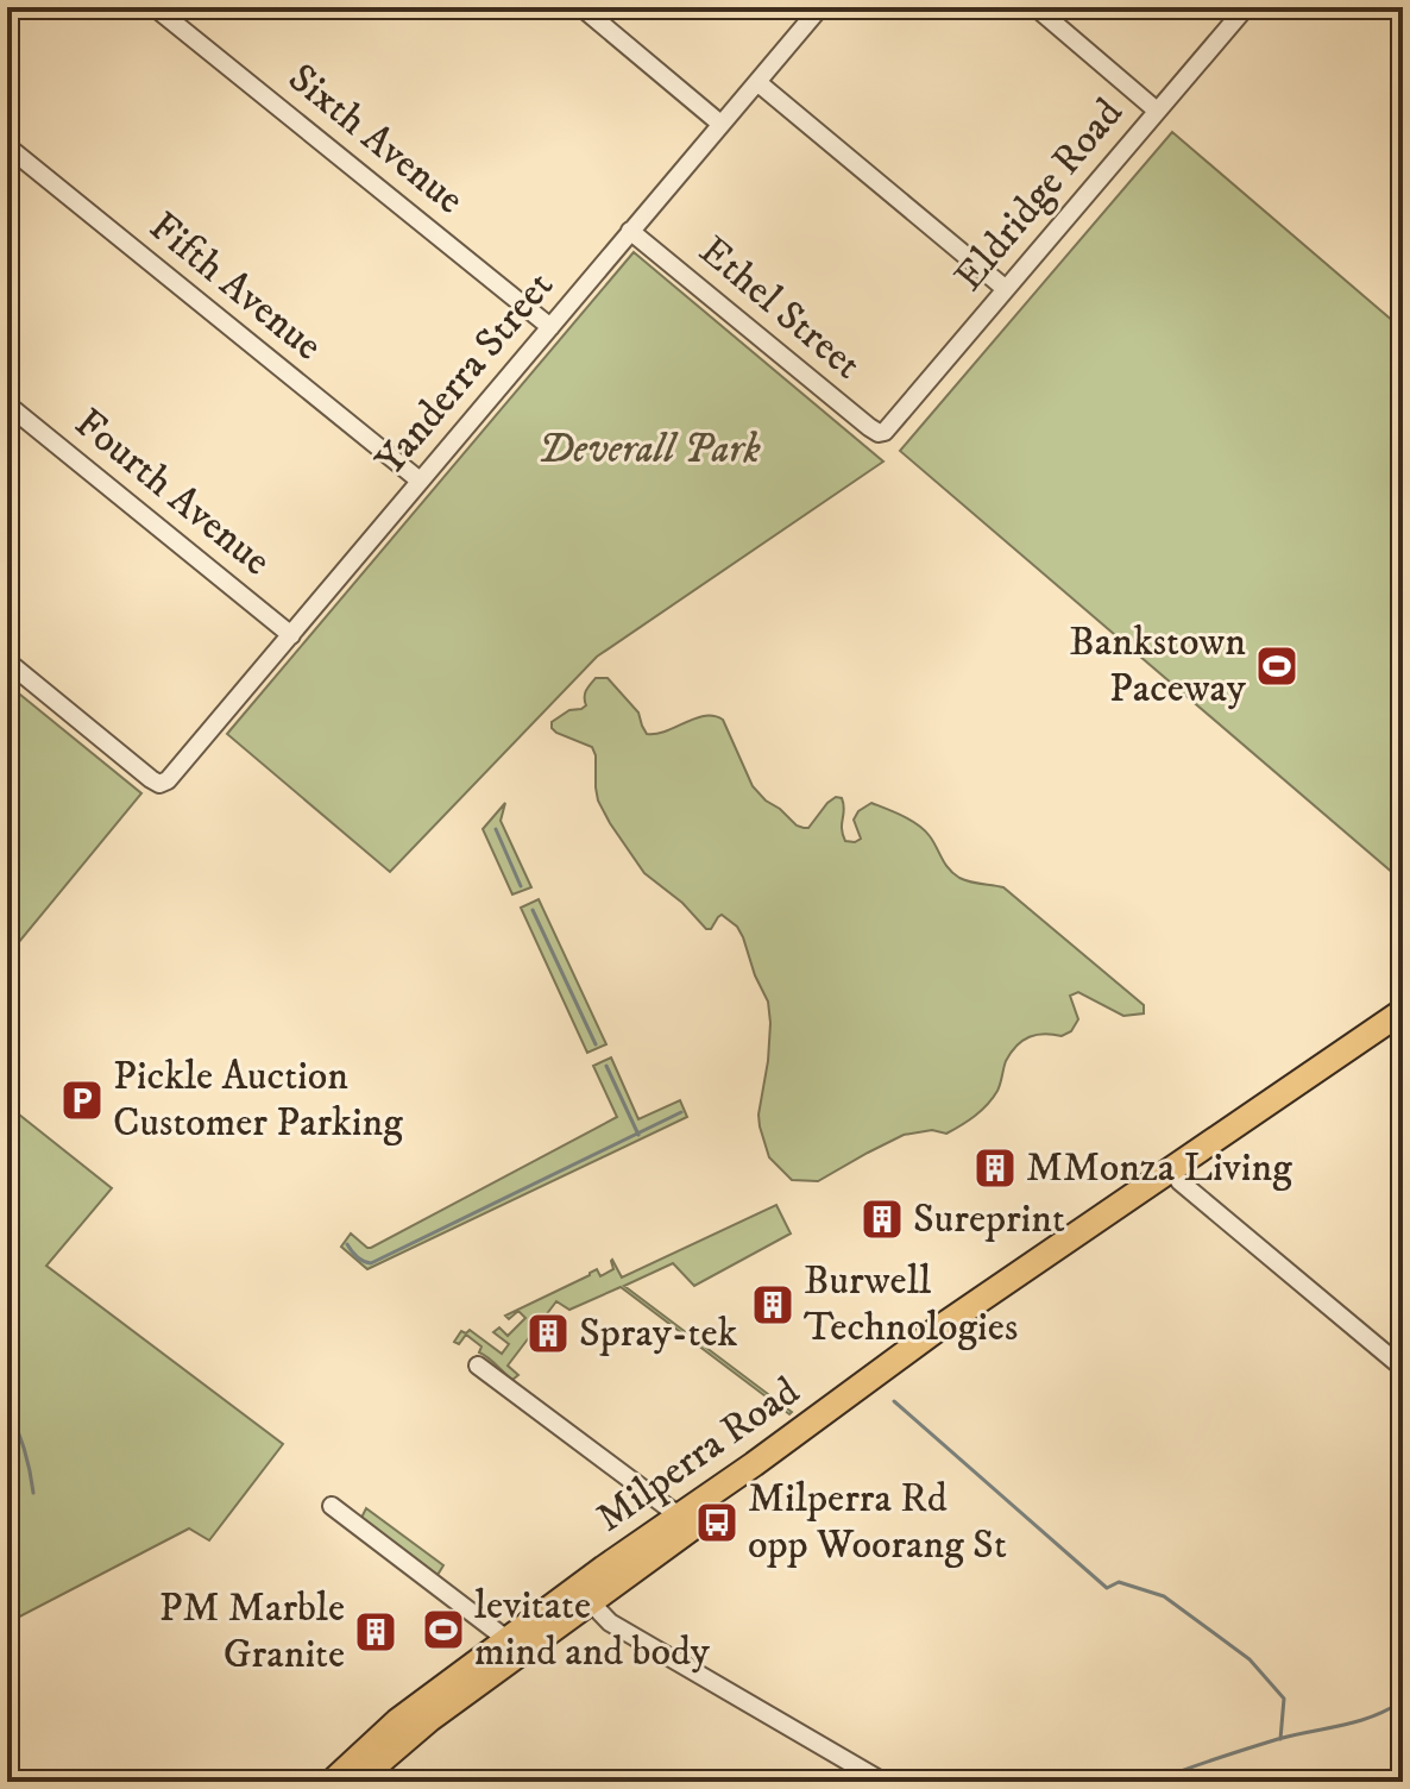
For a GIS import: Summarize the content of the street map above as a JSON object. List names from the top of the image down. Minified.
{"streets":{"highway":["Milperra Road"],"street":["Sixth Avenue","Eldridge Road","Fifth Avenue","Ethel Street","Yanderra Street","Fourth Avenue"]},"crossings":[["Sixth Avenue","Yanderra Street"],["Eldridge Road","Ethel Street"],["Fifth Avenue","Yanderra Street"],["Ethel Street","Yanderra Street"],["Yanderra Street","Fourth Avenue"]],"parks":["Deverall Park"],"places":{"sports":["Bankstown Paceway","levitate mind and body"],"parking":["Pickle Auction Customer Parking"],"building":["MMonza Living","Sureprint","Burwell Technologies","Spray-tek","PM Marble Granite"],"bus stop":["Milperra Rd opp Woorang St"]}}
